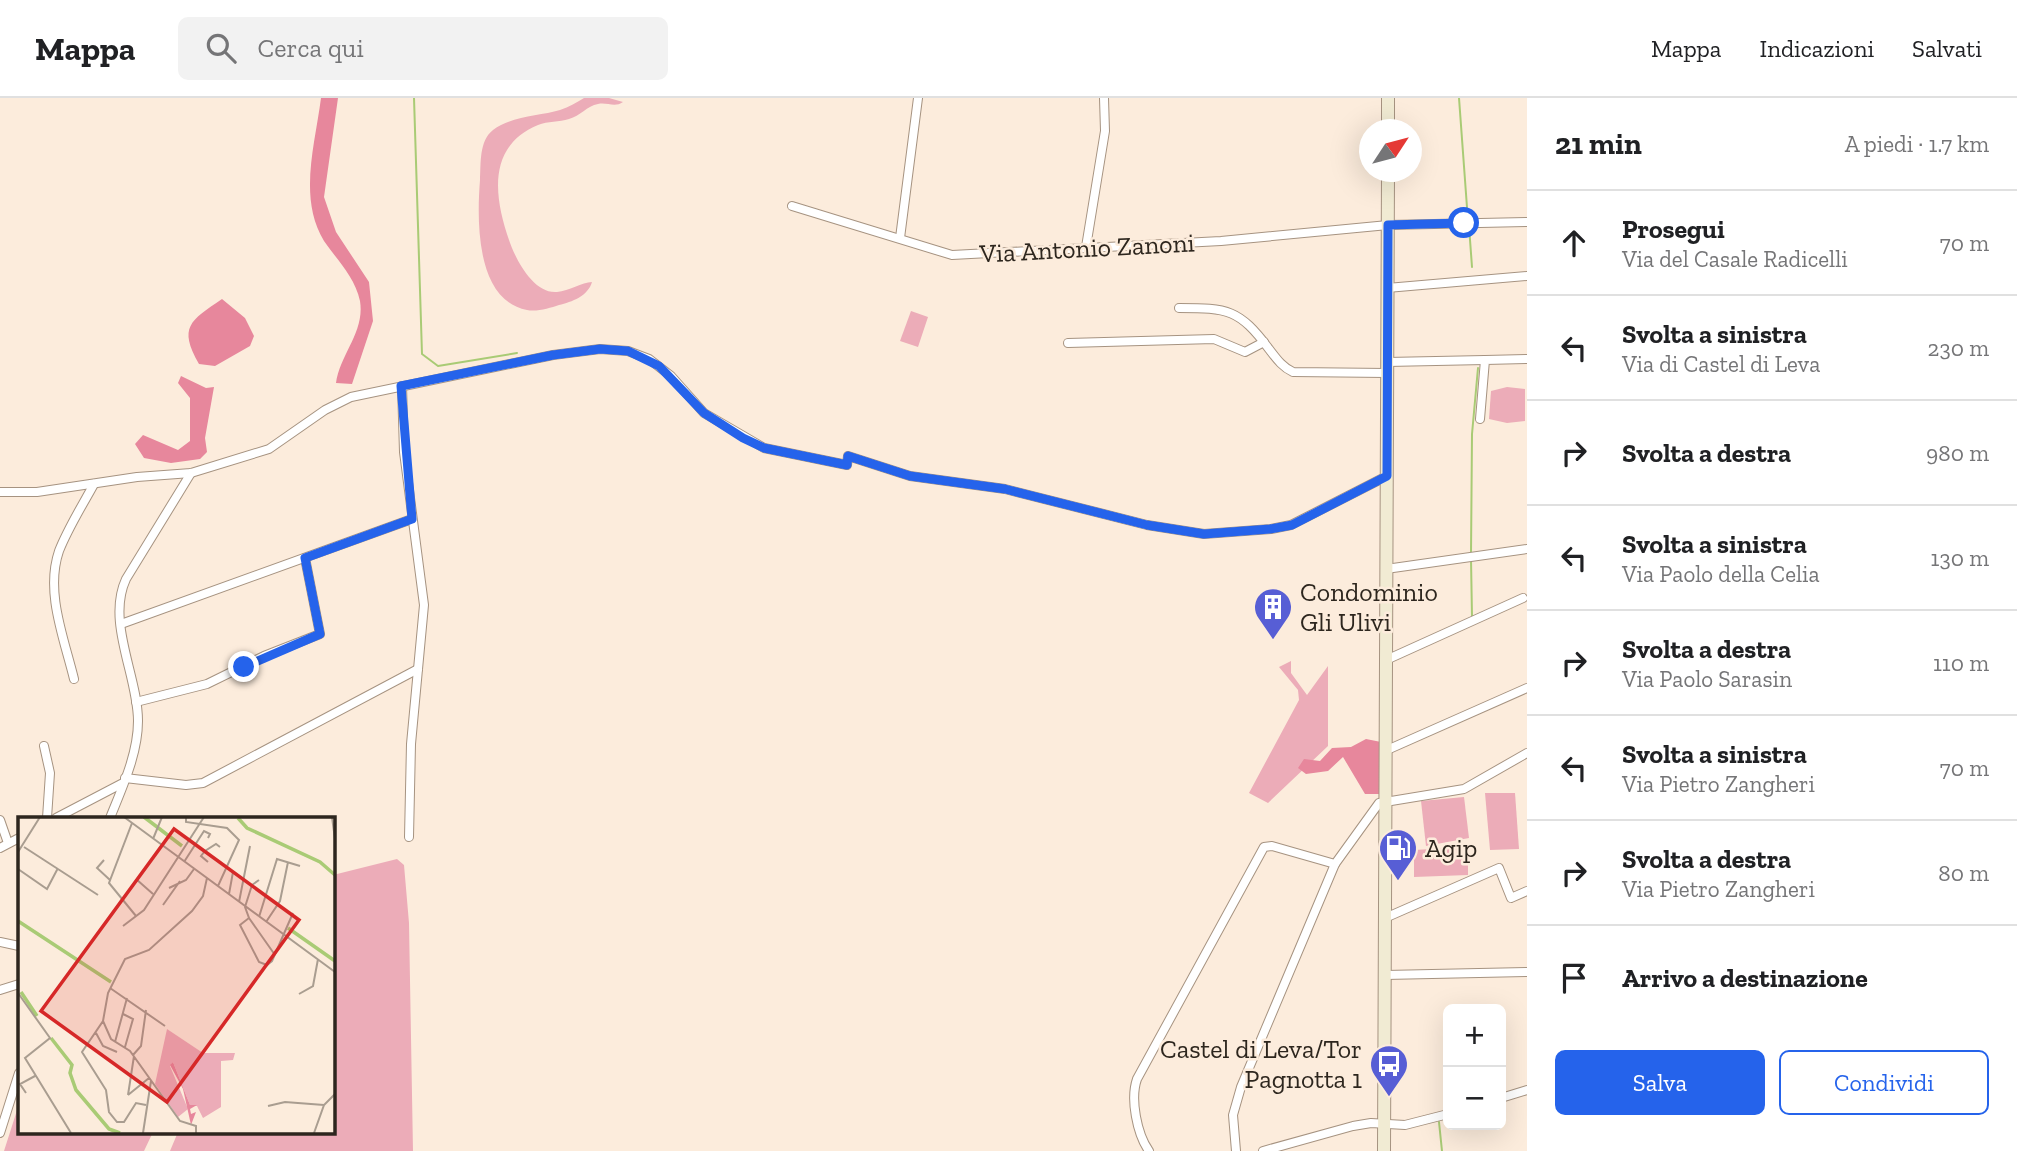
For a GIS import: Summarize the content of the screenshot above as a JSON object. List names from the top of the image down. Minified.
{"streets":{"street":["Via Antonio Zanoni"]},"places":{"building":["Condominio Gli Ulivi"],"fuel station":["Agip"],"bus stop":["Castel di Leva/Tor Pagnotta 1"]},"north":"top right","page":{"header":"Mappa","search":"Cerca qui","nav":["Mappa","Indicazioni","Salvati"],"heading":["21 min","A piedi · 1.7 km"],"list":[["Prosegui","Via del Casale Radicelli","70 m"],["Svolta a sinistra","Via di Castel di Leva","230 m"],["Svolta a destra","980 m"],["Svolta a sinistra","Via Paolo della Celia","130 m"],["Svolta a destra","Via Paolo Sarasin","110 m"],["Svolta a sinistra","Via Pietro Zangheri","70 m"],["Svolta a destra","Via Pietro Zangheri","80 m"],"Arrivo a destinazione"],"map_buttons":["+","−"],"buttons":["Salva","Condividi"]}}
